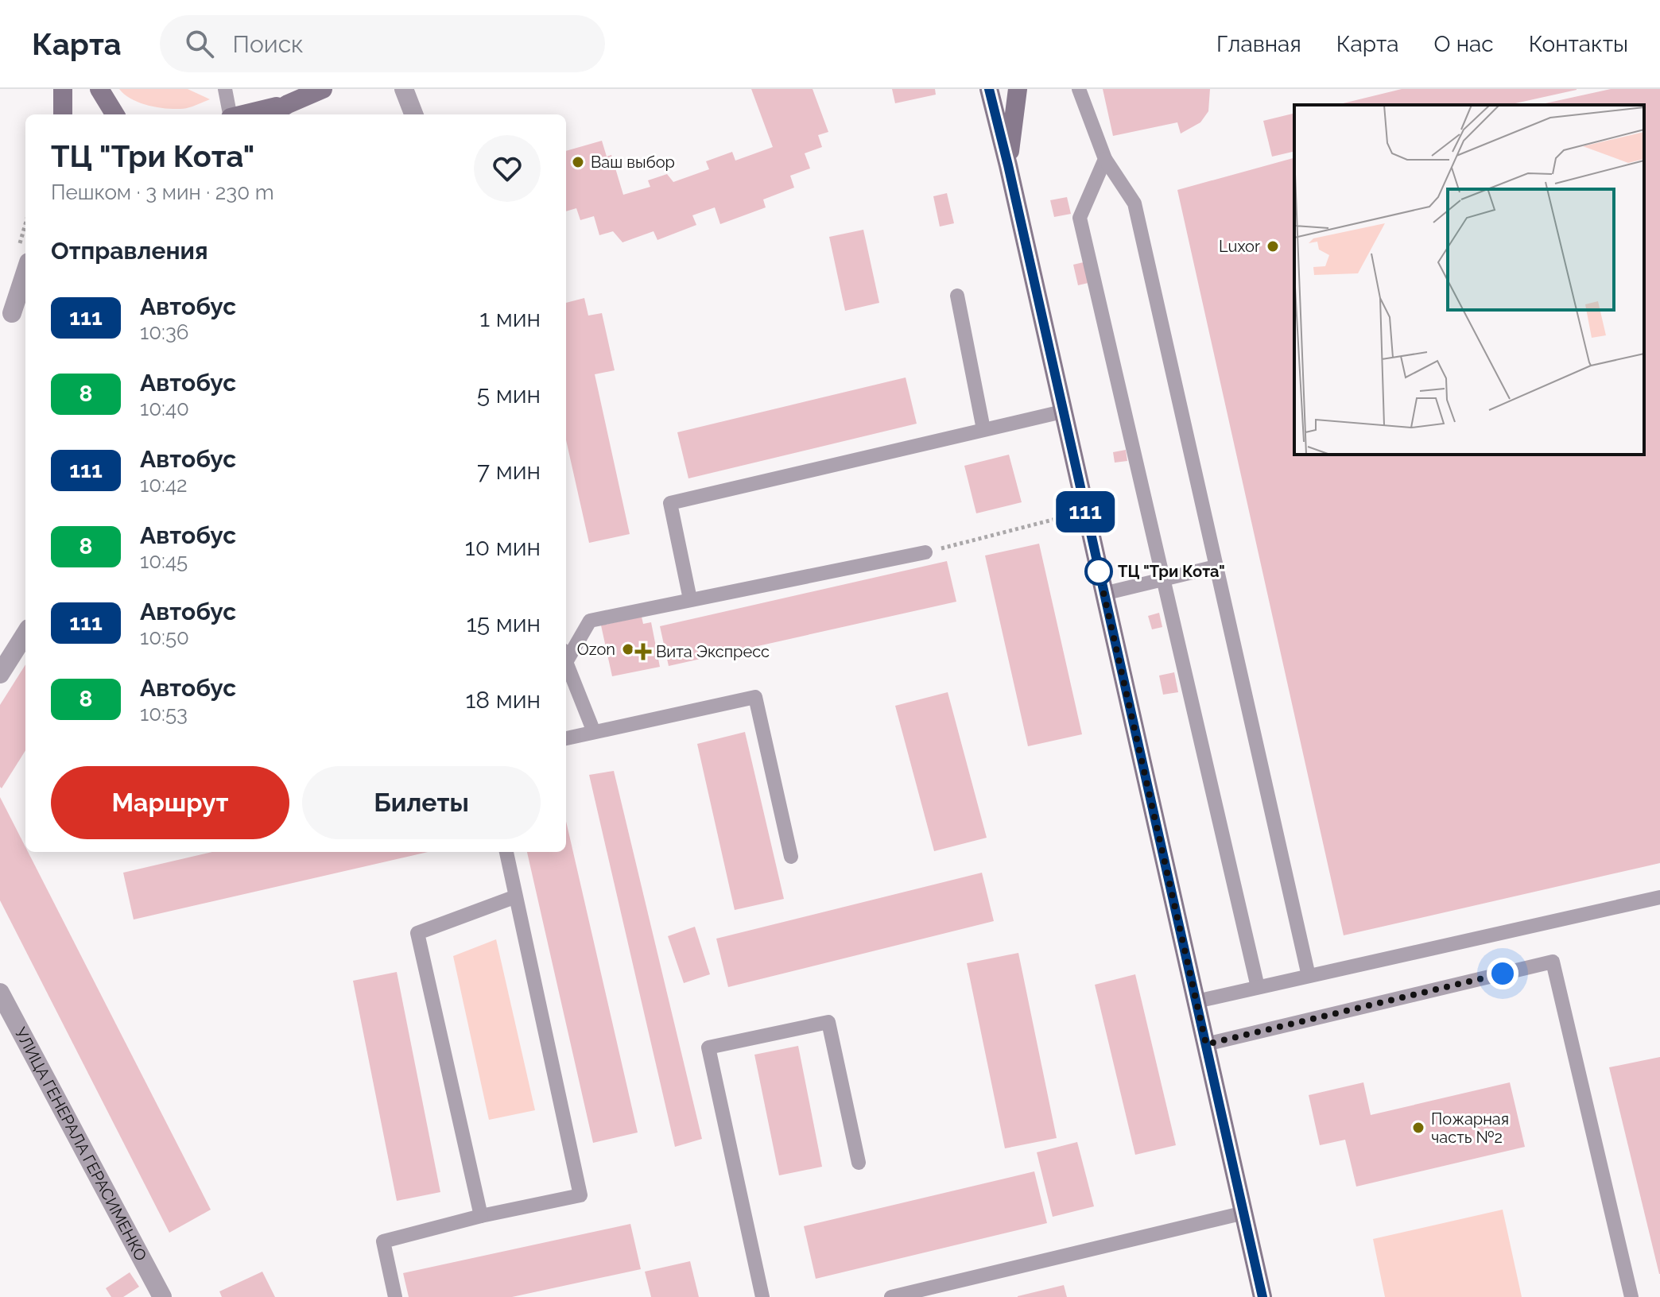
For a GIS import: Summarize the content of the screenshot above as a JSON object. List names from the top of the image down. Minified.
{"streets":{"street":["УЛИЦА ГЕНЕРАЛА ГЕРАСИМЕНКО"]},"places":{"other":["Ваш выбор","Luxor","ТЦ \"Три Кота\"","Ozon","Пожарная часть №2"],"health":["Вита Экспресс"]},"lines":["bus line 111"],"page":{"header":"Карта","search":"Поиск","nav":["Главная","Карта","О нас","Контакты"],"on_map":"111","heading":[["ТЦ \"Три Кота\"","Пешком · 3 мин · 230 m"],"Отправления"],"list":[{"mark":"111","name":"Автобус","note":"10:36","value":"1 мин"},{"mark":"8","name":"Автобус","note":"10:40","value":"5 мин"},{"mark":"111","name":"Автобус","note":"10:42","value":"7 мин"},{"mark":"8","name":"Автобус","note":"10:45","value":"10 мин"},{"mark":"111","name":"Автобус","note":"10:50","value":"15 мин"},{"mark":"8","name":"Автобус","note":"10:53","value":"18 мин"}],"buttons":["Маршрут","Билеты"]}}
